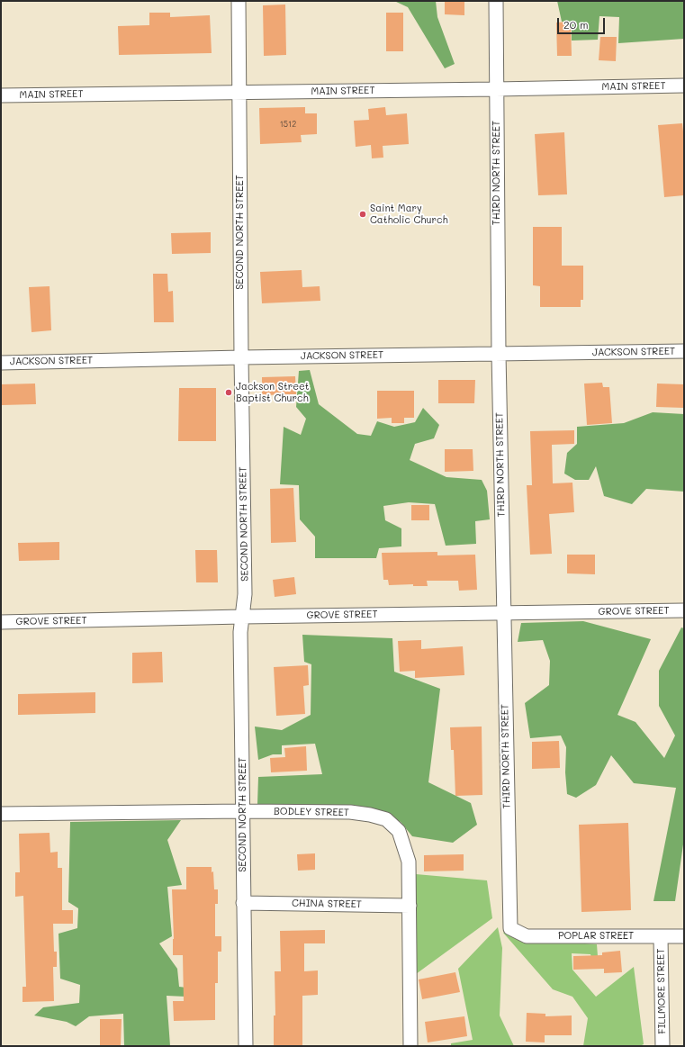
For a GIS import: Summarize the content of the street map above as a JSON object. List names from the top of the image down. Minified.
{"streets":{"street":["MAIN STREET","THIRD NORTH STREET","SECOND NORTH STREET","JACKSON STREET","GROVE STREET","BODLEY STREET","CHINA STREET","POPLAR STREET","FILLMORE STREET"]},"crossings":[["MAIN STREET","THIRD NORTH STREET"],["MAIN STREET","SECOND NORTH STREET"],["THIRD NORTH STREET","JACKSON STREET"],["THIRD NORTH STREET","GROVE STREET"],["THIRD NORTH STREET","POPLAR STREET"],["SECOND NORTH STREET","JACKSON STREET"],["SECOND NORTH STREET","GROVE STREET"],["SECOND NORTH STREET","BODLEY STREET"],["SECOND NORTH STREET","CHINA STREET"],["BODLEY STREET","CHINA STREET"],["POPLAR STREET","FILLMORE STREET"]],"places":["Saint Mary Catholic Church","Jackson Street Baptist Church"],"house_numbers":["1512"],"scale_bar":"20 m"}
